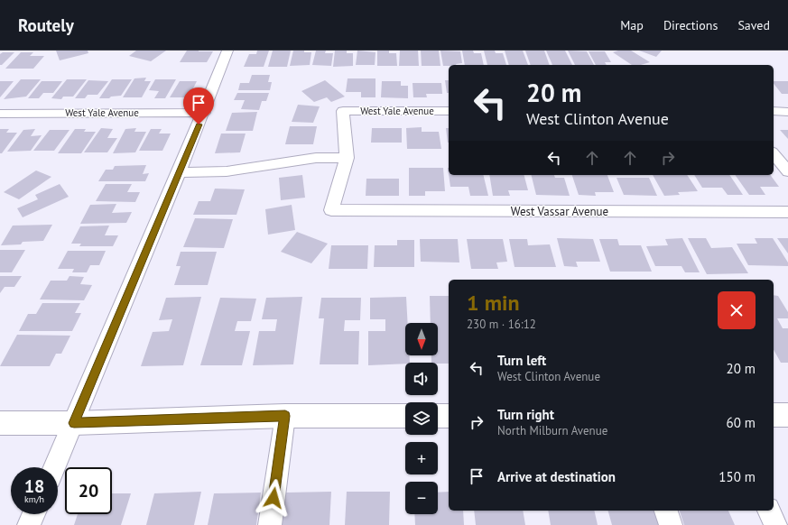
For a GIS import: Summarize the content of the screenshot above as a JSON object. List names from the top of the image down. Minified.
{"streets":{"street":["West Yale Avenue","West Vassar Avenue"]},"crossings":[["West Yale Avenue","West Vassar Avenue"]],"north":"bottom","page":{"header":"Routely","nav":["Map","Directions","Saved"],"turn":["20 m","West Clinton Avenue"],"heading":["1 min","230 m · 16:12"],"map_buttons":["+","−"],"list":[{"name":"Turn left","note":"West Clinton Avenue","value":"20 m"},{"name":"Turn right","note":"North Milburn Avenue","value":"60 m"},{"name":"Arrive at destination","value":"150 m"}],"speed":"18 km/h","limit":"20"}}
